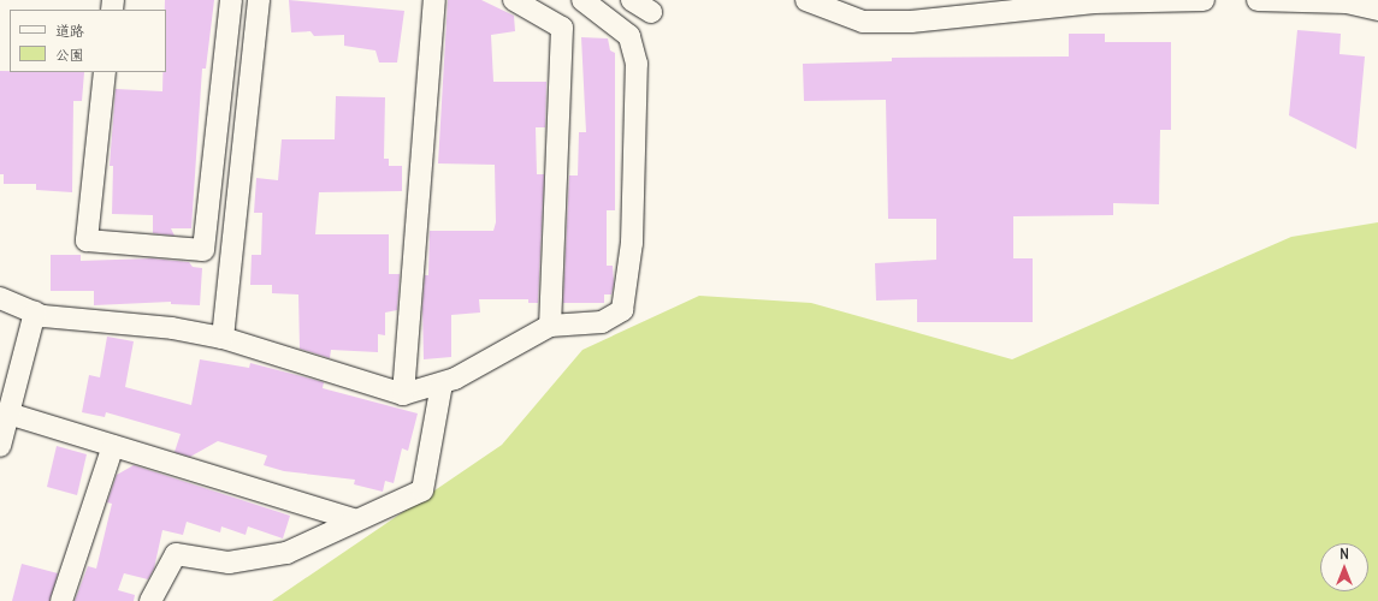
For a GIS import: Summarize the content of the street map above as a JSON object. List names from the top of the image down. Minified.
{"legend":["道路","公園"],"north":"top"}
